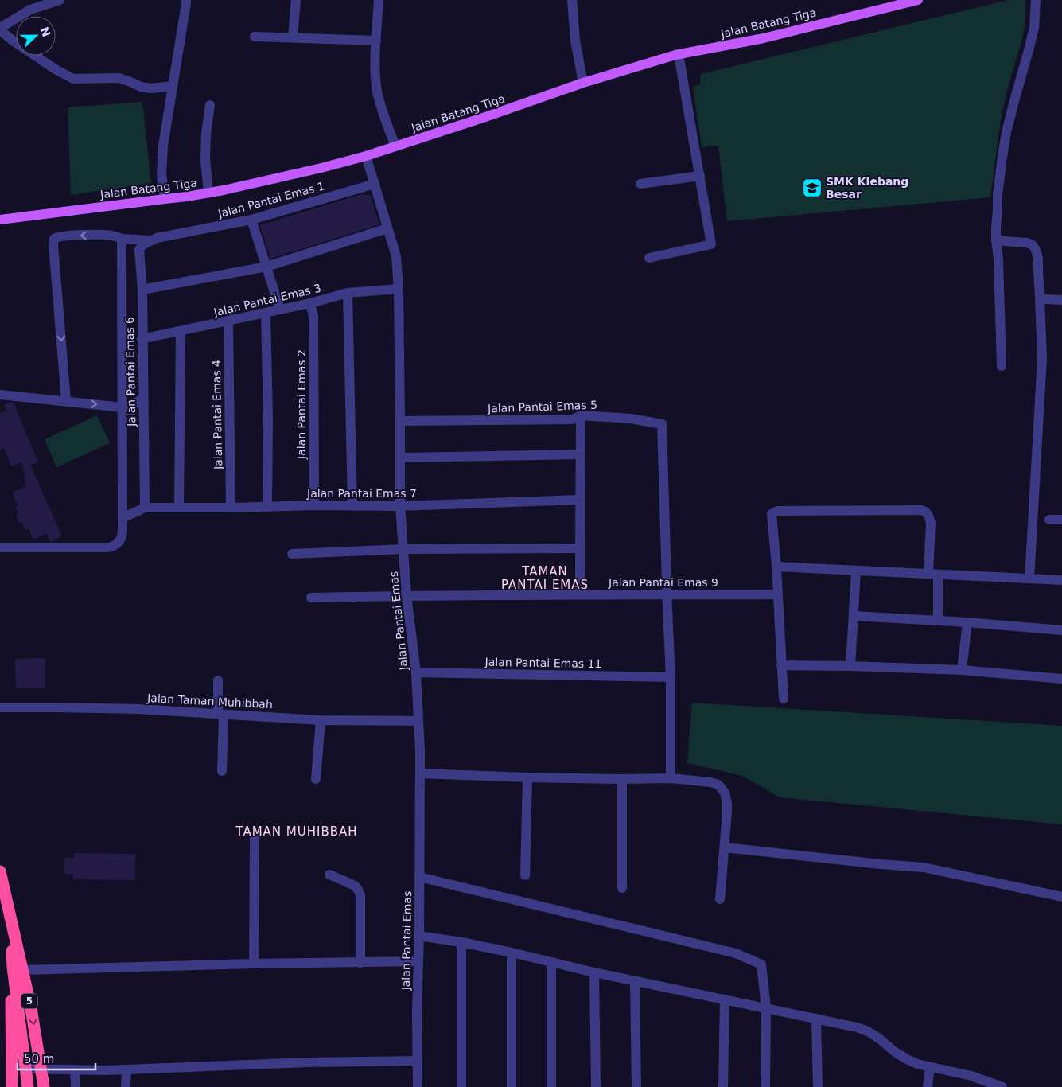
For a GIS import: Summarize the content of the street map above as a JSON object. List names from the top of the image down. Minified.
{"streets":{"highway":["5"],"main road":["Jalan Batang Tiga"],"street":["Jalan Pantai Emas 1","Jalan Pantai Emas 3","Jalan Pantai Emas 6","Jalan Pantai Emas 2","Jalan Pantai Emas 5","Jalan Pantai Emas 4","Jalan Pantai Emas 7","Jalan Pantai Emas 9","Jalan Pantai Emas","Jalan Pantai Emas 11","Jalan Taman Muhibbah"]},"crossings":[["Jalan Batang Tiga","Jalan Pantai Emas"],["Jalan Pantai Emas 1","Jalan Pantai Emas 6"],["Jalan Pantai Emas 1","Jalan Pantai Emas"],["Jalan Pantai Emas 3","Jalan Pantai Emas 6"],["Jalan Pantai Emas 3","Jalan Pantai Emas 2"],["Jalan Pantai Emas 3","Jalan Pantai Emas 4"],["Jalan Pantai Emas 3","Jalan Pantai Emas"],["Jalan Pantai Emas 6","Jalan Pantai Emas 7"],["Jalan Pantai Emas 2","Jalan Pantai Emas 7"],["Jalan Pantai Emas 5","Jalan Pantai Emas 9"],["Jalan Pantai Emas 5","Jalan Pantai Emas"],["Jalan Pantai Emas 4","Jalan Pantai Emas 7"],["Jalan Pantai Emas 7","Jalan Pantai Emas"],["Jalan Pantai Emas 9","Jalan Pantai Emas"],["Jalan Pantai Emas","Jalan Pantai Emas 11"],["Jalan Pantai Emas","Jalan Taman Muhibbah"]],"districts":["TAMAN PANTAI EMAS","TAMAN MUHIBBAH"],"places":{"school or university":["SMK Klebang Besar"]},"scale_bar":"50 m","north":"right"}
